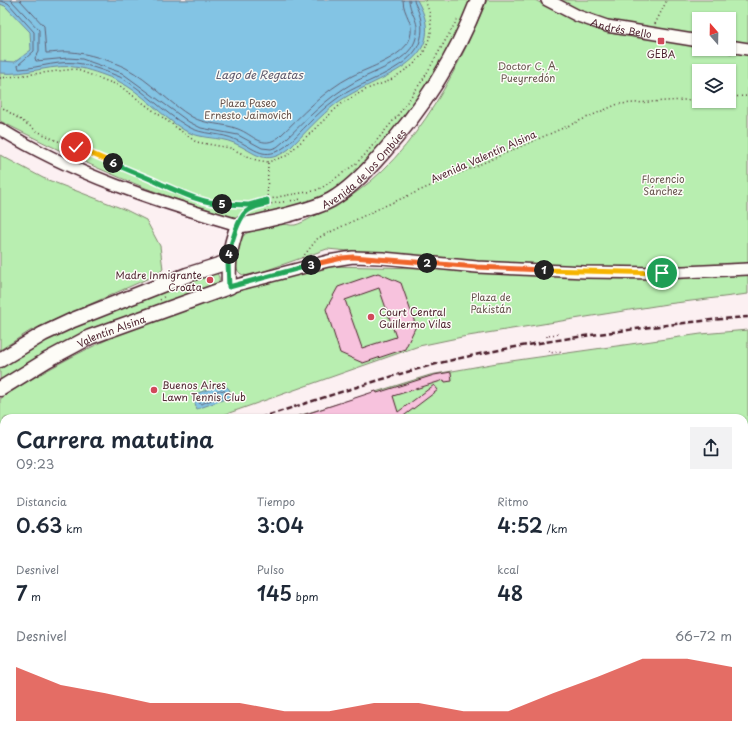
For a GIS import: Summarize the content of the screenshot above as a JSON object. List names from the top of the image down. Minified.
{"streets":{"main road":["Avenida de los Ombúes","Valentín Alsina"],"street":["Andrés Bello"],"path":["Avenida Valentín Alsina"]},"water":["Lago de Regatas"],"parks":["Doctor C. A. Pueyrredón","Plaza Paseo Ernesto Jaimovich","Florencio Sánchez","Plaza de Pakistán"],"places":{"transit":["GEBA"],"other":["Madre Inmigrante Croata","Court Central Guillermo Vilas","Buenos Aires Lawn Tennis Club"]},"north":"top","page":{"pins":["6","5","4","2","3","1"],"heading":["Carrera matutina","09:23"],"stats":[["Distancia","0.63 km"],["Tiempo","3:04"],["Ritmo","4:52 /km"],["Desnivel","7 m"],["Pulso","145 bpm"],["kcal","48"]],"chart":["Desnivel","66–72 m"]}}
